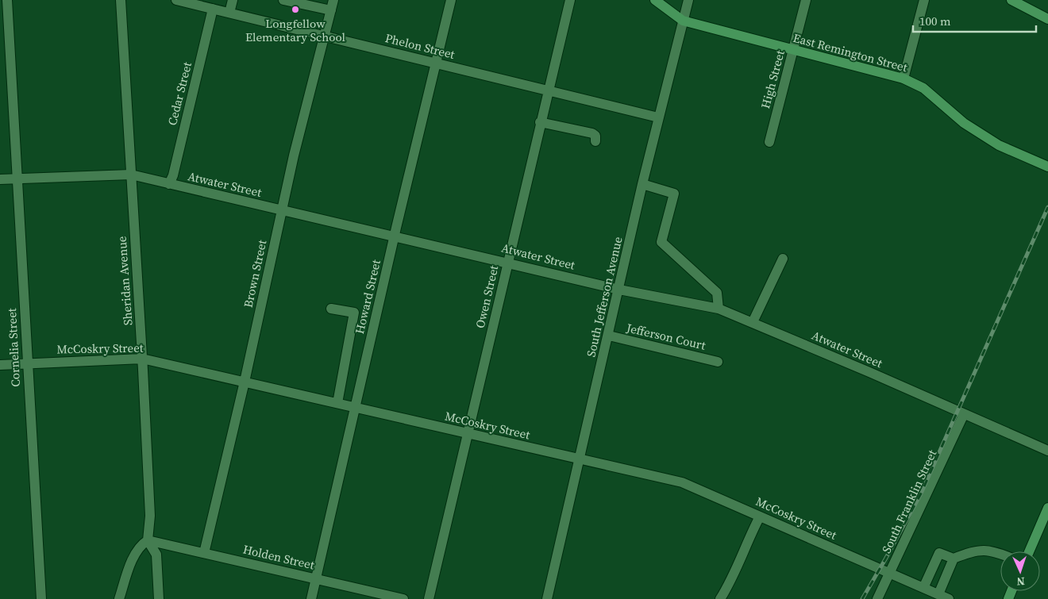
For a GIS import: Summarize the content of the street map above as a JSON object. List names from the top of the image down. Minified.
{"streets":{"main road":["East Remington Street"],"street":["Phelon Street","High Street","Cedar Street","Atwater Street","Brown Street","Sheridan Avenue","Howard Street","Owen Street","South Jefferson Avenue","Jefferson Court","Cornelia Street","McCoskry Street","South Franklin Street","Holden Street"]},"crossings":[["Phelon Street","Cedar Street"],["Phelon Street","Brown Street"],["Phelon Street","Howard Street"],["Phelon Street","Owen Street"],["Phelon Street","South Jefferson Avenue"],["East Remington Street","High Street"],["East Remington Street","South Jefferson Avenue"],["Cedar Street","Atwater Street"],["Atwater Street","Brown Street"],["Atwater Street","Sheridan Avenue"],["Atwater Street","Howard Street"],["Atwater Street","Owen Street"],["Atwater Street","South Jefferson Avenue"],["Atwater Street","Cornelia Street"],["Atwater Street","South Franklin Street"],["Brown Street","McCoskry Street"],["Brown Street","Holden Street"],["Sheridan Avenue","McCoskry Street"],["Sheridan Avenue","Holden Street"],["Howard Street","McCoskry Street"],["Howard Street","Holden Street"],["Owen Street","McCoskry Street"],["South Jefferson Avenue","Jefferson Court"],["South Jefferson Avenue","McCoskry Street"],["Cornelia Street","McCoskry Street"],["McCoskry Street","South Franklin Street"]],"places":["Longfellow Elementary School"],"scale_bar":"100 m","north":"bottom"}
